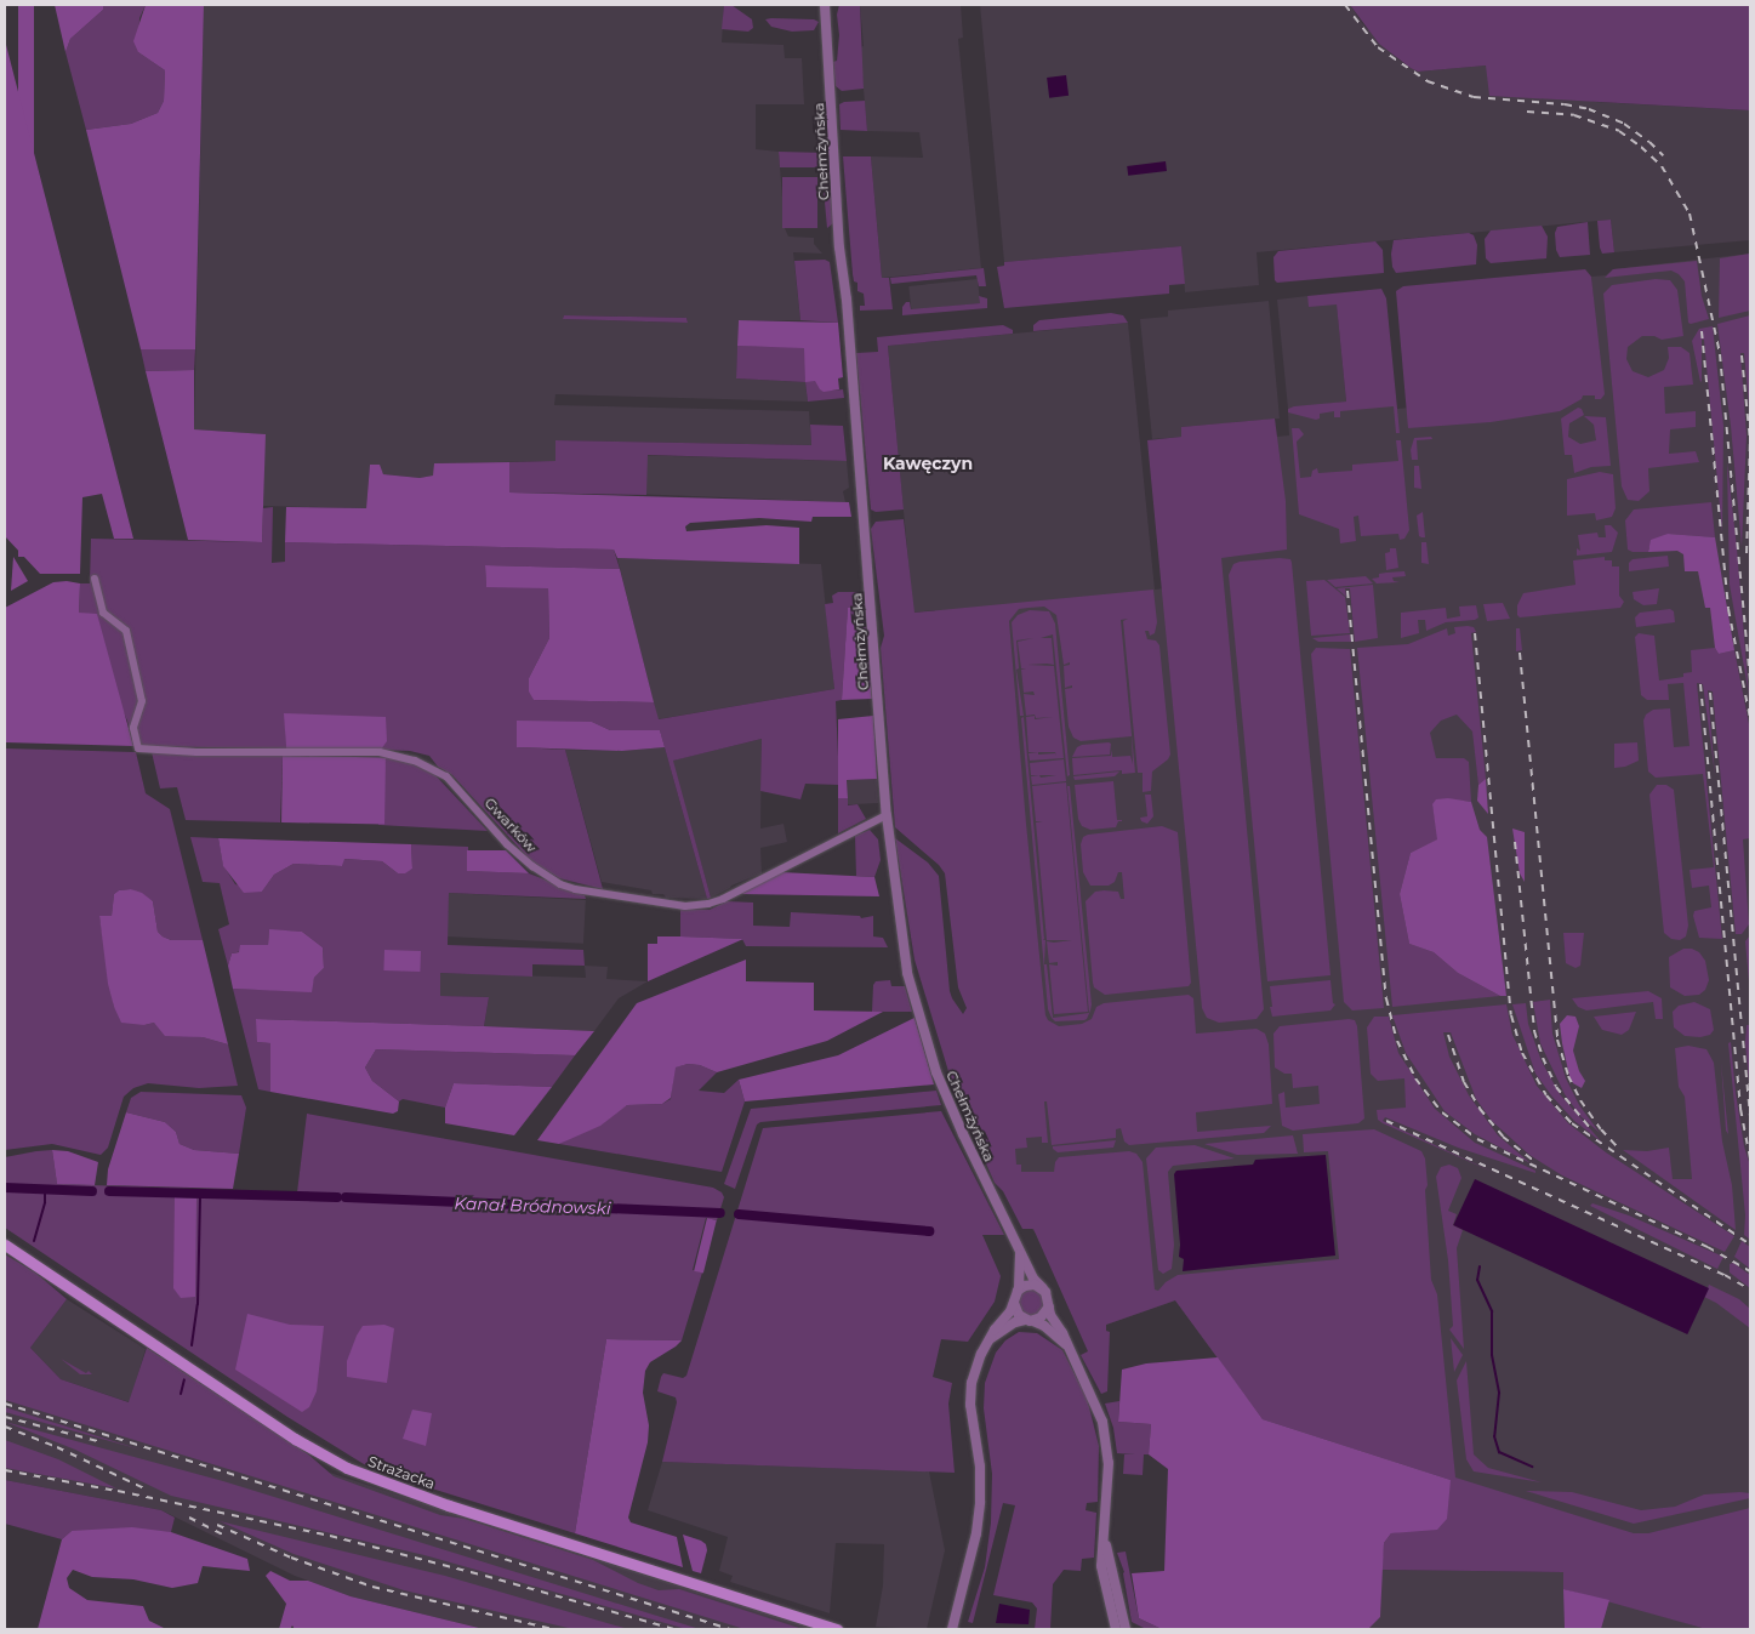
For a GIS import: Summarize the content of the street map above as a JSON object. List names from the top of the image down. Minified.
{"streets":{"main road":["Strażacka"],"street":["Chełmżyńska","Gwarków"]},"crossings":[["Chełmżyńska","Gwarków"]],"districts":["Kawęczyn"],"water":["Kanał Bródnowski"]}
